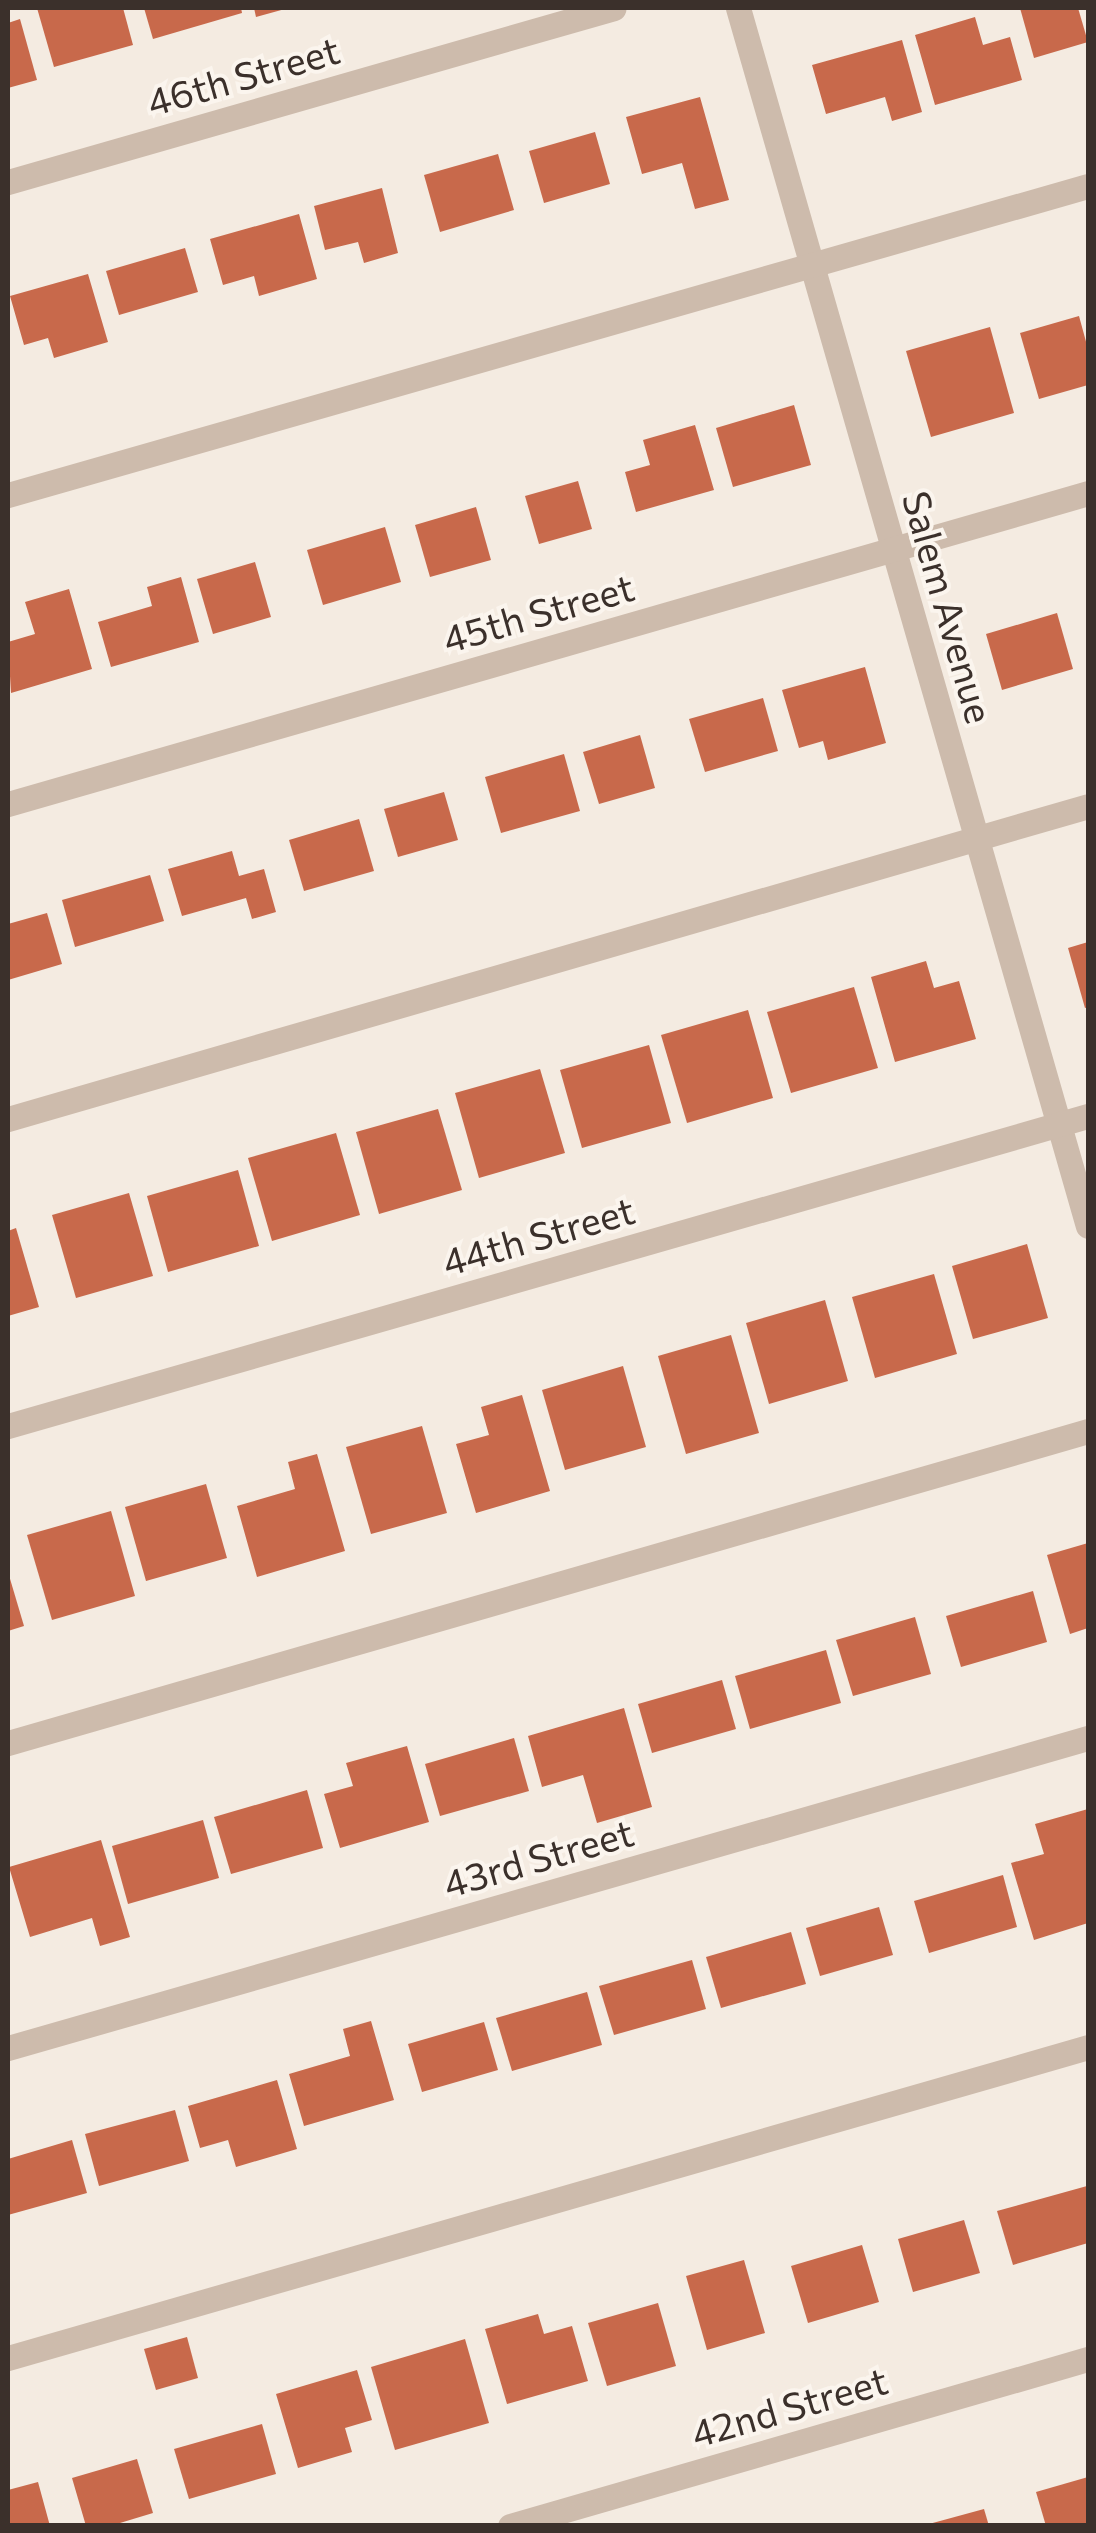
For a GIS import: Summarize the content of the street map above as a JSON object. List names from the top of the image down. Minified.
{"streets":{"street":["46th Street","Salem Avenue","45th Street","44th Street","43rd Street","42nd Street"]},"crossings":[["Salem Avenue","45th Street"],["Salem Avenue","44th Street"]]}
